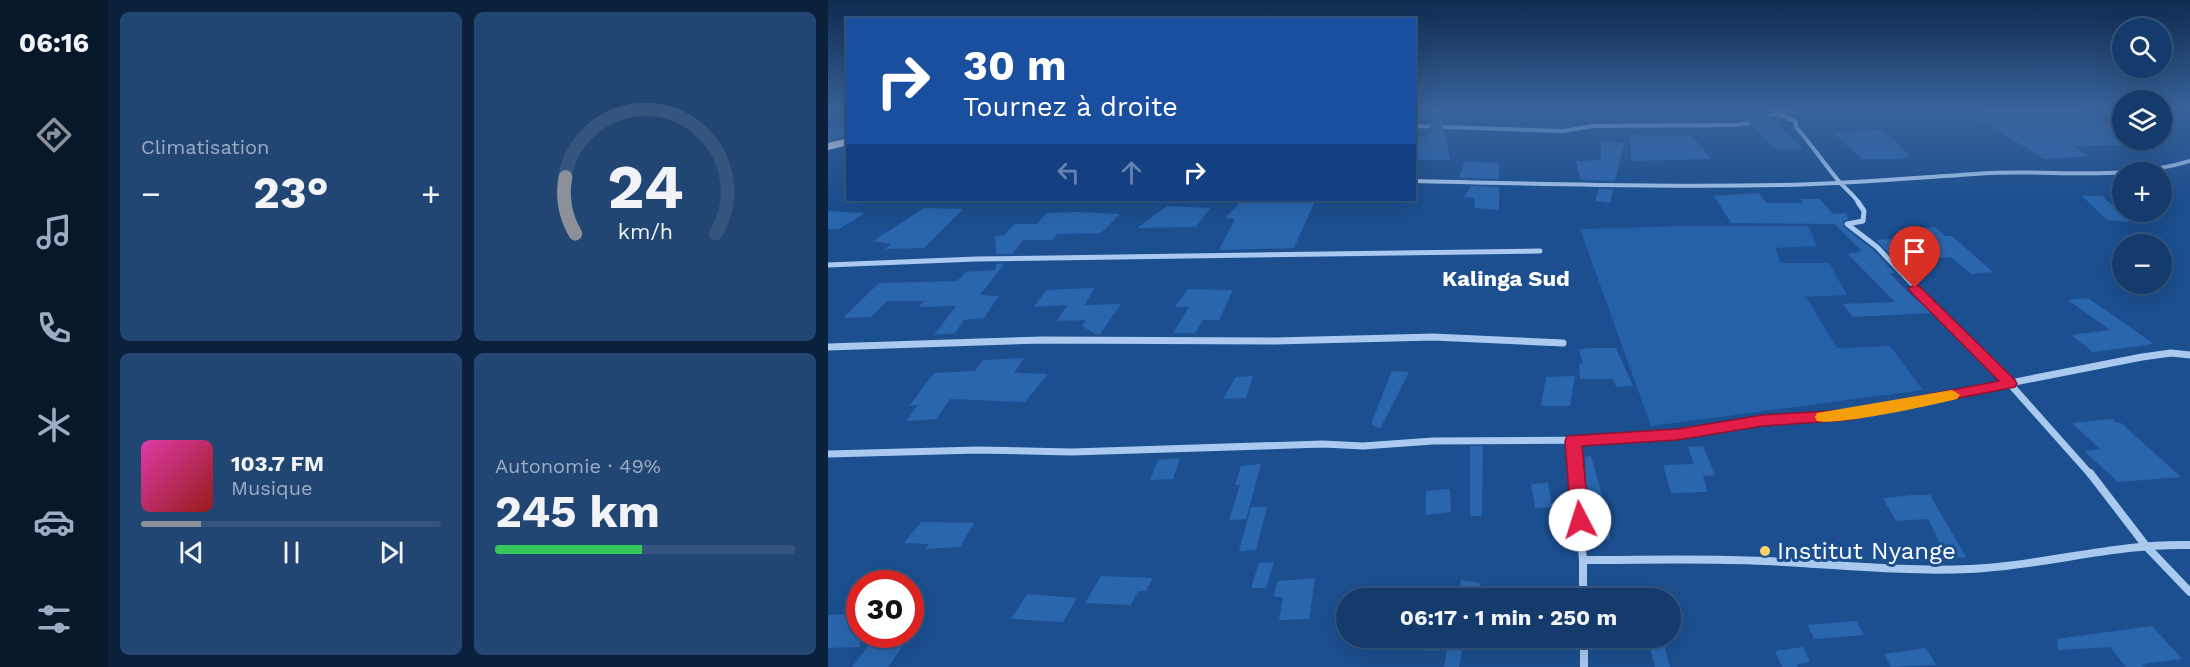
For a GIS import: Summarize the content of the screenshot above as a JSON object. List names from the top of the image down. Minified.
{"districts":["Kalinga Sud"],"places":["Institut Nyange"],"page":{"tabs":"06:16","tile":["Climatisation",["Autonomie · 49%","245 km"]],"map_buttons":["+","−"],"turn":["30 m","Tournez à droite"],"heat":["−","23°","+"],"song":["103.7 FM","Musique"],"limit":"30","trip":"06:17 · 1 min · 250 m","gauge":["24","km/h"]}}
